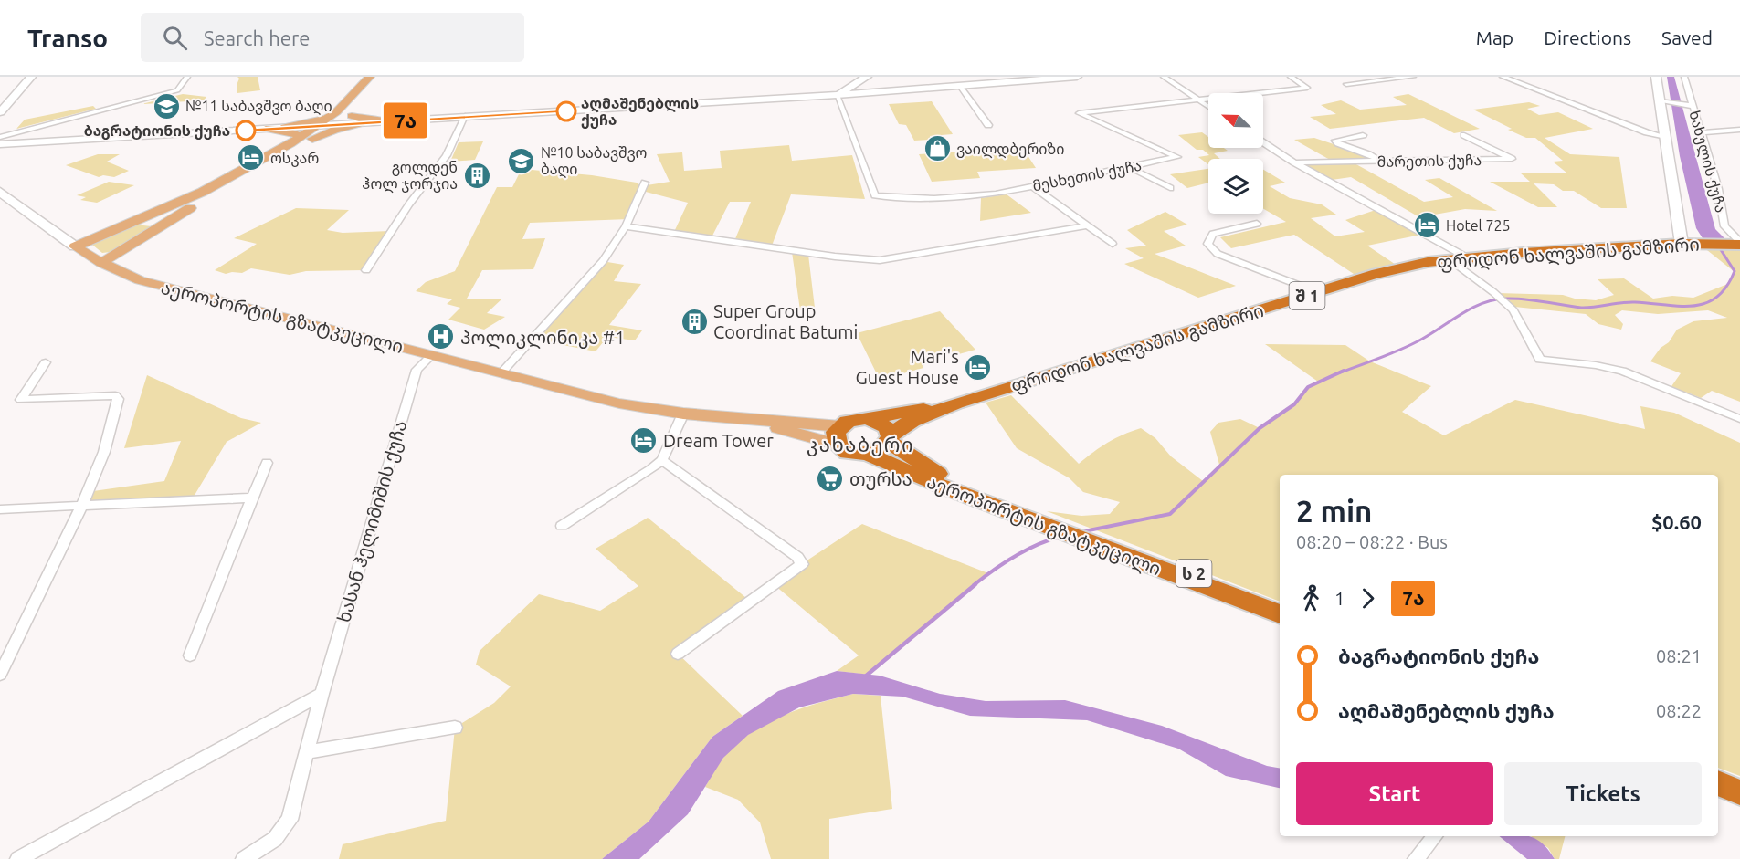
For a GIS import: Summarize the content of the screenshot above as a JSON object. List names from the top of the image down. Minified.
{"streets":{"highway":["ფრიდონ ხალვაშის გამზირი","შ 1","აეროპორტის გზატკეცილი","ს 2"],"street":["მარეთის ქუჩა","ხახულის ქუჩა","მესხეთის ქუჩა","ხასან ჰელიმიშის ქუჩა"]},"crossings":[["ხახულის ქუჩა","ფრიდონ ხალვაშის გამზირი"],["ფრიდონ ხალვაშის გამზირი","შ 1"],["შ 1","აეროპორტის გზატკეცილი"],["აეროპორტის გზატკეცილი","ხასან ჰელიმიშის ქუჩა"]],"districts":["კახაბერი"],"places":{"school or university":["№11 საბავშვო ბაღი","№10 საბავშვო ბაღი"],"other":["აღმაშენებლის ქუჩა","ბაგრატიონის ქუჩა"],"shop":["ვაილდბერიზი"],"hotel":["ოსკარ","Hotel 725","Mari's Guest House","Dream Tower"],"building":["გოლდენ ჰოლ ჯორჯია","Super Group Coordinat Batumi"],"hospital":["პოლიკლინიკა #1"],"supermarket":["თურსა"]},"lines":["bus line 7ა"],"north":"top left","page":{"header":"Transo","search":"Search here","nav":["Map","Directions","Saved"],"on_map":"7ა","heading":["2 min","08:20 – 08:22 · Bus","$0.60"],"legs":["1","7ა"],"list":[{"name":"ბაგრატიონის ქუჩა","value":"08:21"},{"name":"აღმაშენებლის ქუჩა","value":"08:22"}],"buttons":["Start","Tickets"]}}
